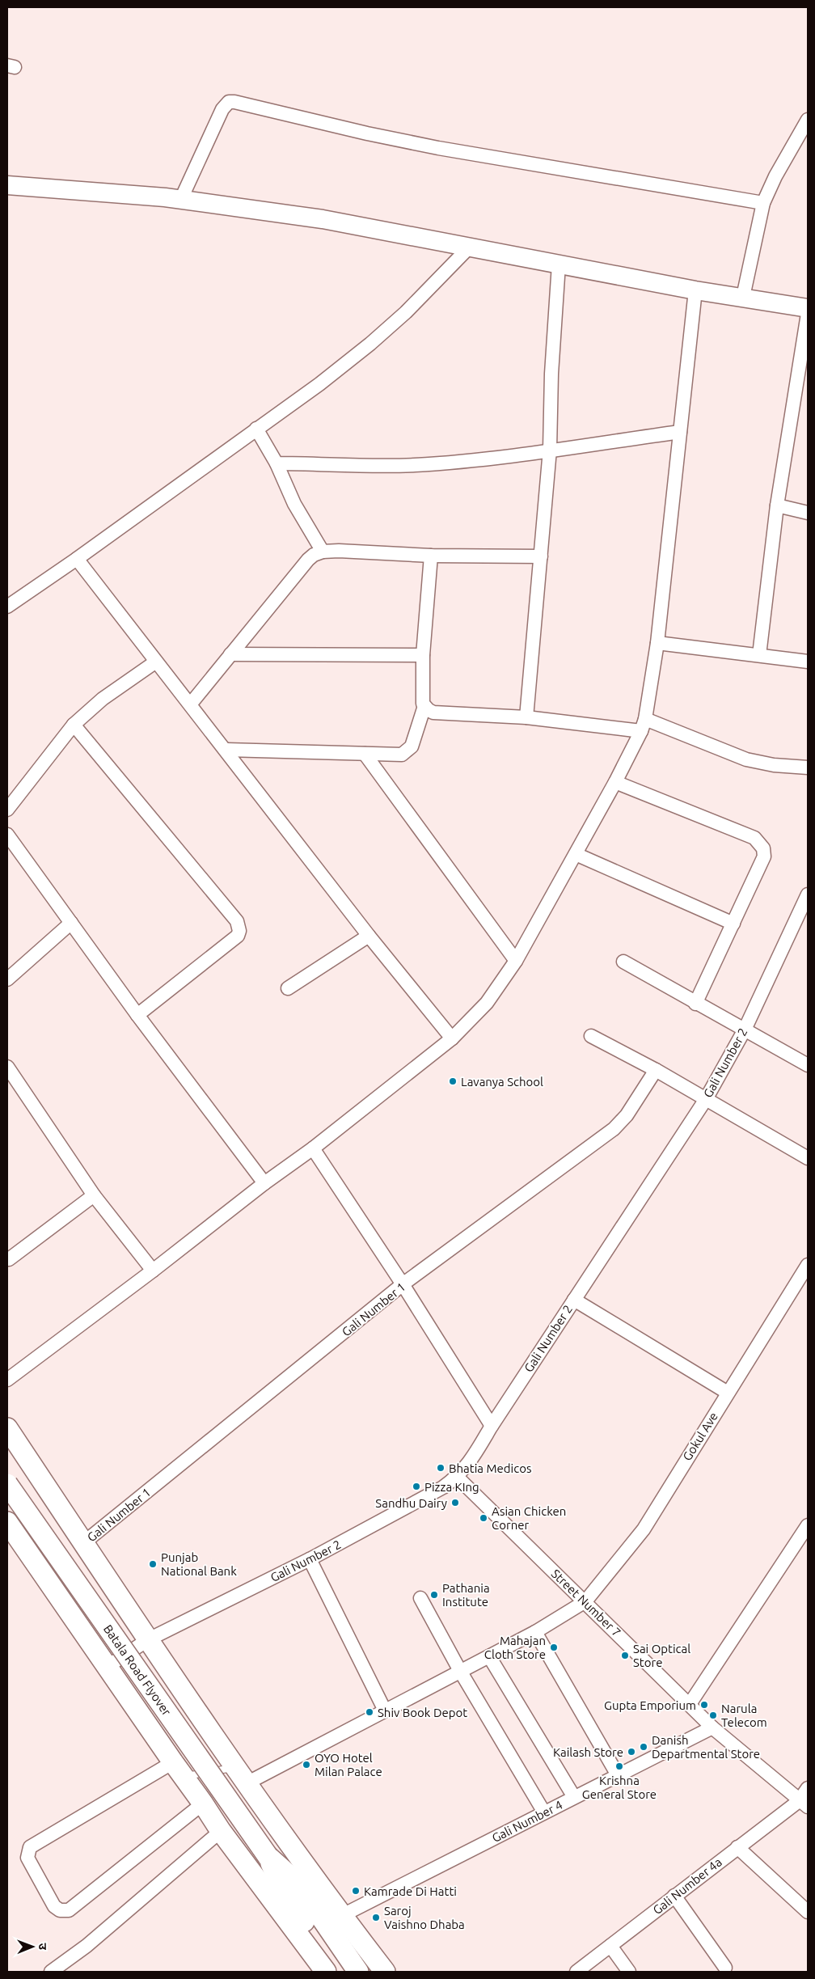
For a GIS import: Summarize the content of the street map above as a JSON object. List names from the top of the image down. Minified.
{"streets":{"main road":["Batala Road Flyover"],"street":["Gali Number 2","Gali Number 1","Gokul Ave","Street Number 7","Gali Number 4","Gali Number 4a"]},"crossings":[["Gali Number 2","Street Number 7"],["Gokul Ave","Street Number 7"],["Street Number 7","Gali Number 4"],["Street Number 7","Gali Number 4a"]],"places":["Lavanya School","Bhatia Medicos","Pizza KIng","Sandhu Dairy","Asian Chicken Corner","Punjab National Bank","Pathania Institute","Mahajan Cloth Store","Sai Optical Store","Gupta Emporium","Shiv Book Depot","Narula Telecom","Danish Departmental Store","Kailash Store","OYO Hotel Milan Palace","Krishna General Store","Kamrade Di Hatti","Saroj Vaishno Dhaba"],"north":"right"}
